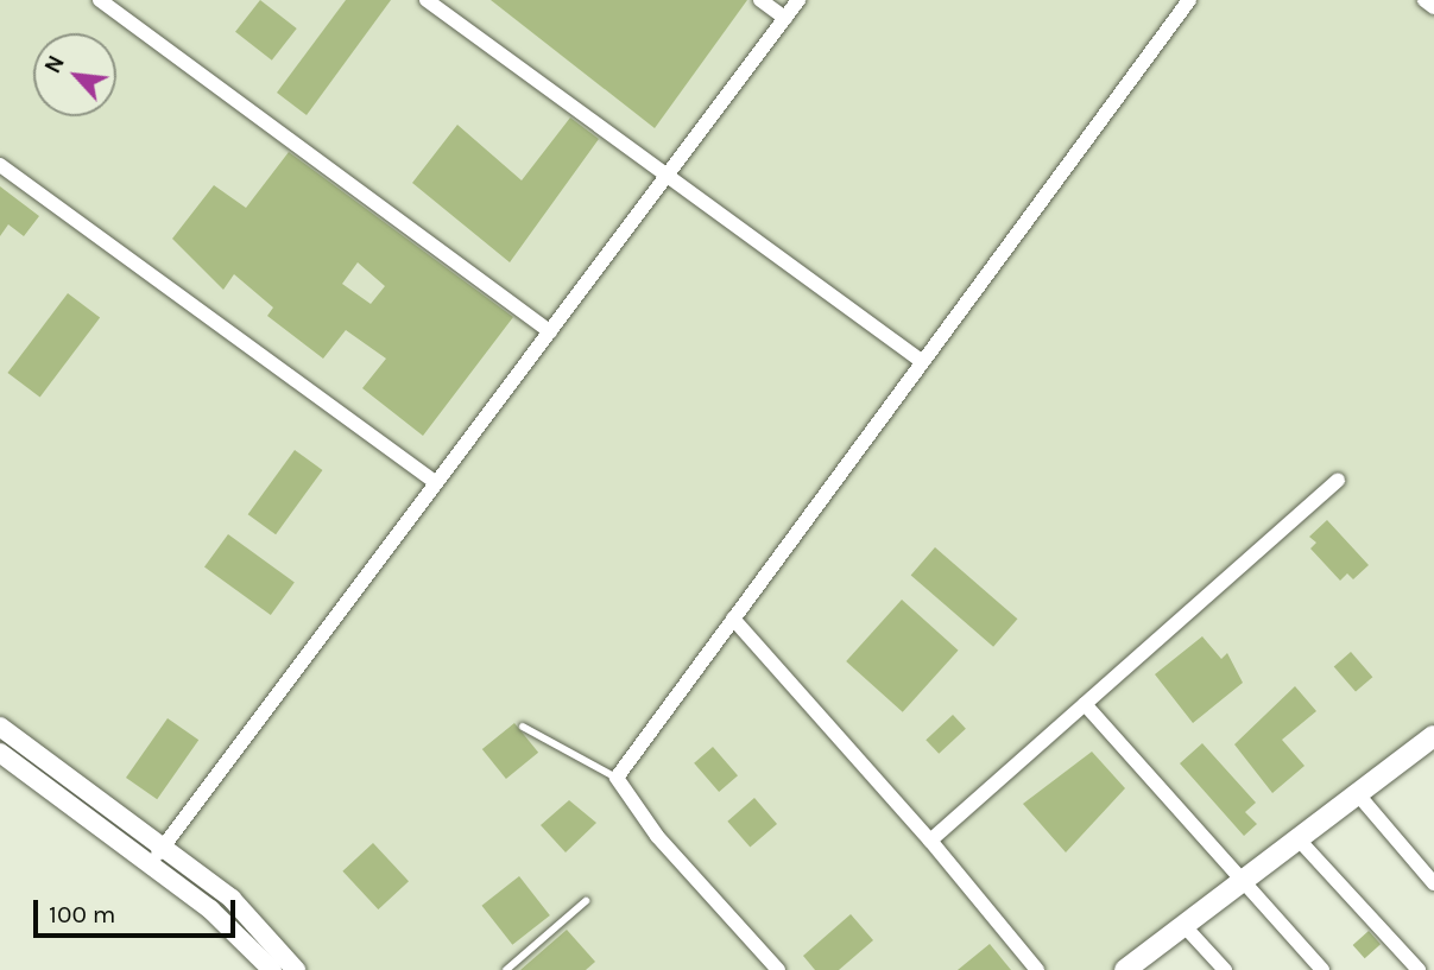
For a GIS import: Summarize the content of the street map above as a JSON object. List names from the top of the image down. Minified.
{"scale_bar":"100 m","north":"top left"}
